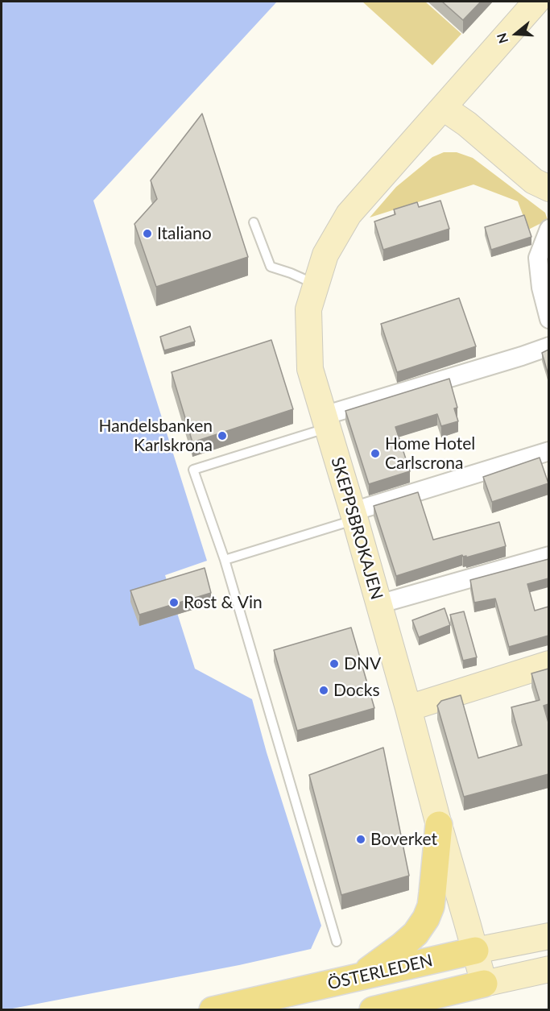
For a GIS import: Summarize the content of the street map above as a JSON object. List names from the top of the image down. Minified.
{"streets":{"main road":["ÖSTERLEDEN"],"street":["SKEPPSBROKAJEN"]},"crossings":[["SKEPPSBROKAJEN","ÖSTERLEDEN"]],"places":["Italiano","Handelsbanken Karlskrona","Home Hotel Carlscrona","Rost & Vin","DNV","Docks","Boverket"],"north":"left"}
